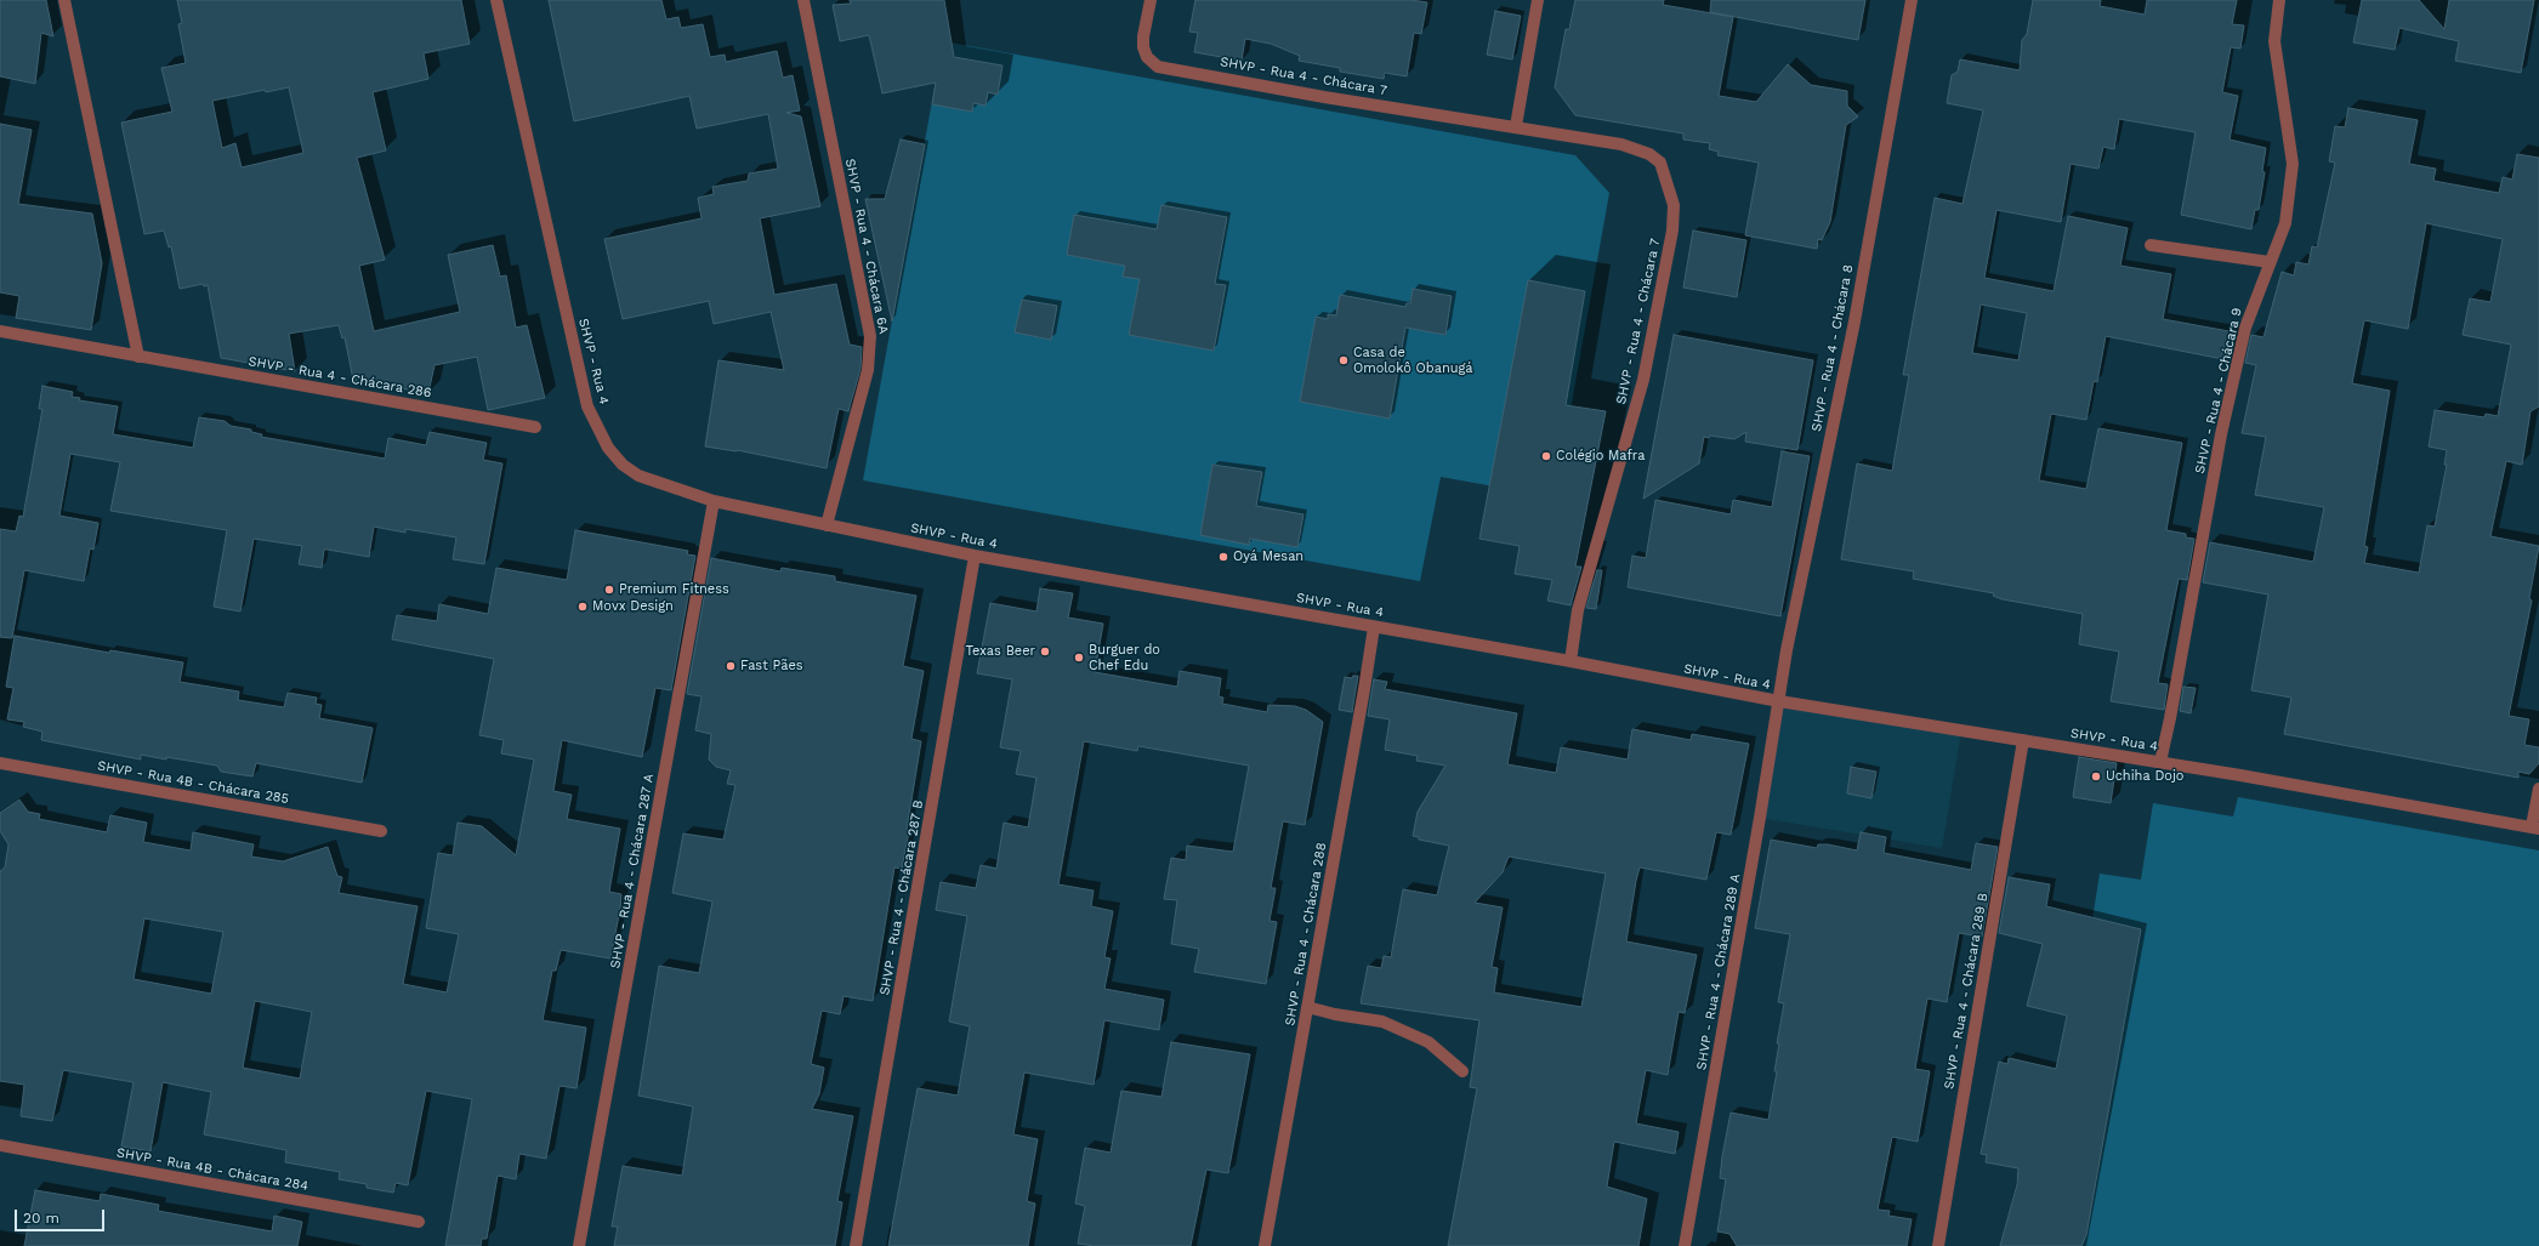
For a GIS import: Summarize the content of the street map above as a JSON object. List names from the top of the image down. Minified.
{"streets":{"street":["SHVP - Rua 4 - Chácara 7","SHVP - Rua 4 - Chácara 6A","SHVP - Rua 4 - Chácara 8","SHVP - Rua 4","SHVP - Rua 4 - Chácara 286","SHVP - Rua 4 - Chácara 9","SHVP - Rua 4B - Chácara 285","SHVP - Rua 4 - Chácara 287 A","SHVP - Rua 4 - Chácara 287 B","SHVP - Rua 4 - Chácara 288","SHVP - Rua 4 - Chácara 289 A","SHVP - Rua 4 - Chácara 289 B","SHVP - Rua 4B - Chácara 284"]},"crossings":[["SHVP - Rua 4 - Chácara 7","SHVP - Rua 4"],["SHVP - Rua 4 - Chácara 6A","SHVP - Rua 4"],["SHVP - Rua 4 - Chácara 8","SHVP - Rua 4"],["SHVP - Rua 4 - Chácara 8","SHVP - Rua 4 - Chácara 289 A"],["SHVP - Rua 4","SHVP - Rua 4 - Chácara 9"],["SHVP - Rua 4","SHVP - Rua 4 - Chácara 287 A"],["SHVP - Rua 4","SHVP - Rua 4 - Chácara 287 B"],["SHVP - Rua 4","SHVP - Rua 4 - Chácara 288"],["SHVP - Rua 4","SHVP - Rua 4 - Chácara 289 A"],["SHVP - Rua 4","SHVP - Rua 4 - Chácara 289 B"]],"places":["Casa de Omolokô Obanugá","Colégio Mafra","Oyá Mesan","Premium Fitness","Movx Design","Texas Beer","Burguer do Chef Edu","Fast Pães","Uchiha Dojo"],"scale_bar":"20 m"}
